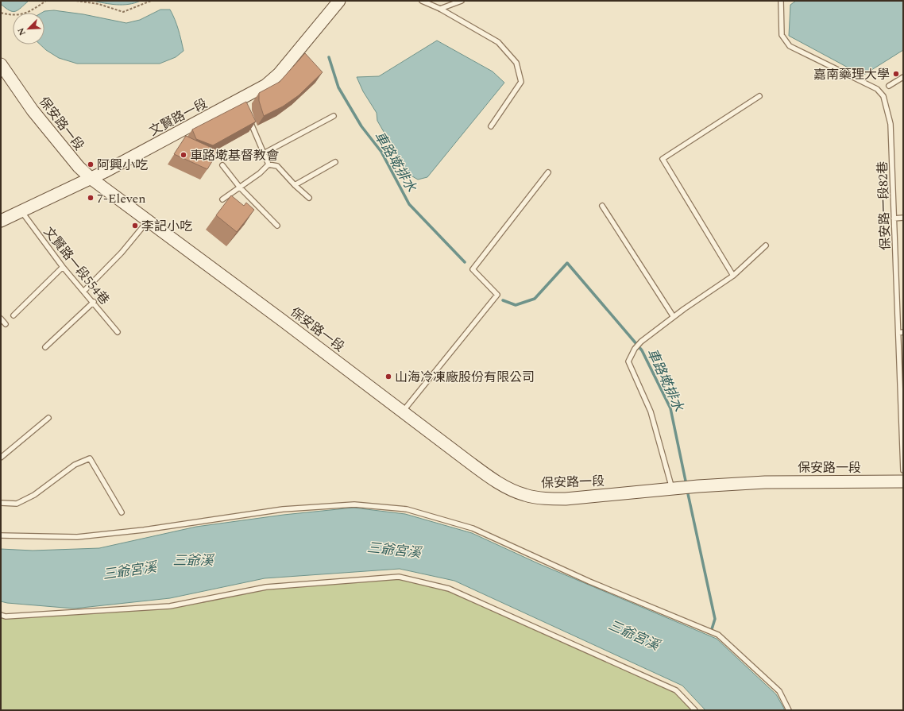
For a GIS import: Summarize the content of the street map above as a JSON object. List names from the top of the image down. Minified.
{"streets":{"street":["文賢路一段","保安路一段"],"lane":["保安路一段82巷","文賢路一段554巷"]},"crossings":[["文賢路一段","保安路一段"],["文賢路一段","文賢路一段554巷"]],"water":["車路墘排水","三爺宮溪","三爺溪"],"places":["嘉南藥理大學","車路墘基督教會","阿興小吃","7-Eleven","李記小吃","山海冷凍廠股份有限公司"],"north":"bottom left"}
